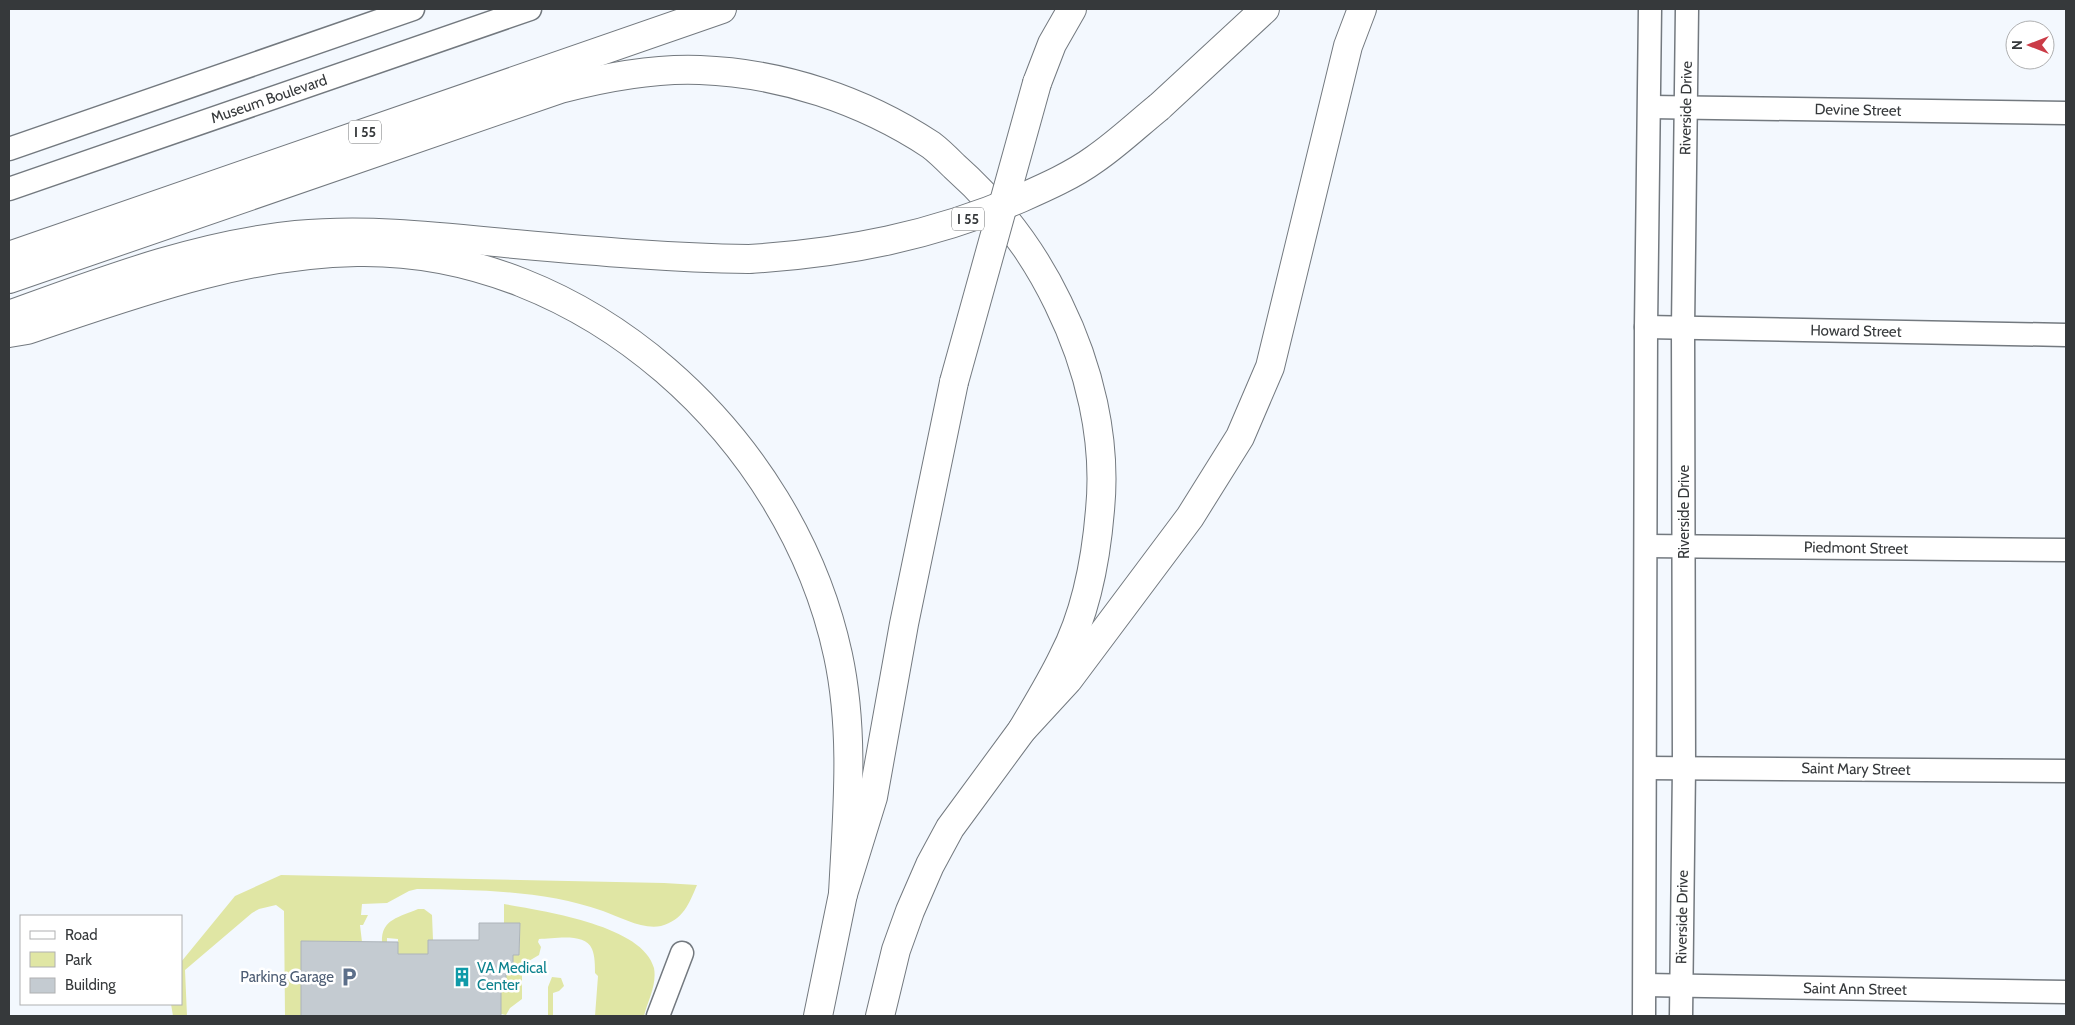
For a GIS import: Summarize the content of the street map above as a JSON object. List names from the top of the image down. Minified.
{"streets":{"highway":["I 55"],"street":["Museum Boulevard","Riverside Drive","Devine Street","Howard Street","Piedmont Street","Saint Mary Street","Saint Ann Street"]},"crossings":[["Riverside Drive","Devine Street"],["Riverside Drive","Howard Street"],["Riverside Drive","Piedmont Street"],["Riverside Drive","Saint Mary Street"],["Riverside Drive","Saint Ann Street"]],"places":{"parking":["Parking Garage"],"building":["VA Medical Center"]},"legend":["Road","Park","Building"],"north":"left"}
